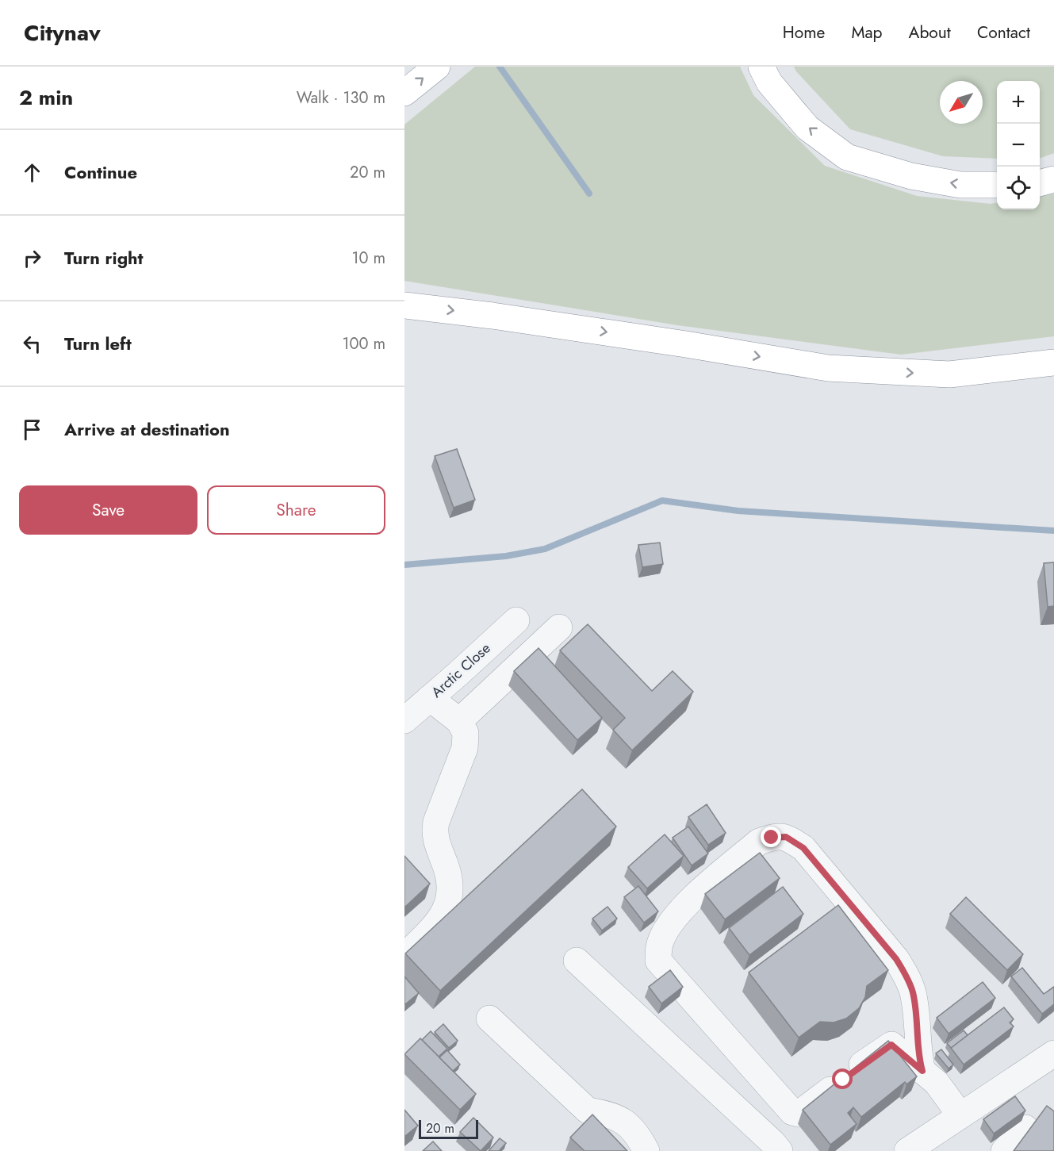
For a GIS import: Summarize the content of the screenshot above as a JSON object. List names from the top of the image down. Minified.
{"streets":{"street":["Arctic Close"]},"scale_bar":"20 m","north":"bottom left","page":{"header":"Citynav","nav":["Home","Map","About","Contact"],"heading":["2 min","Walk · 130 m"],"map_buttons":["+","−"],"list":[["Continue","20 m"],["Turn right","10 m"],["Turn left","100 m"],"Arrive at destination"],"buttons":["Save","Share"],"scale":"20 m"}}
